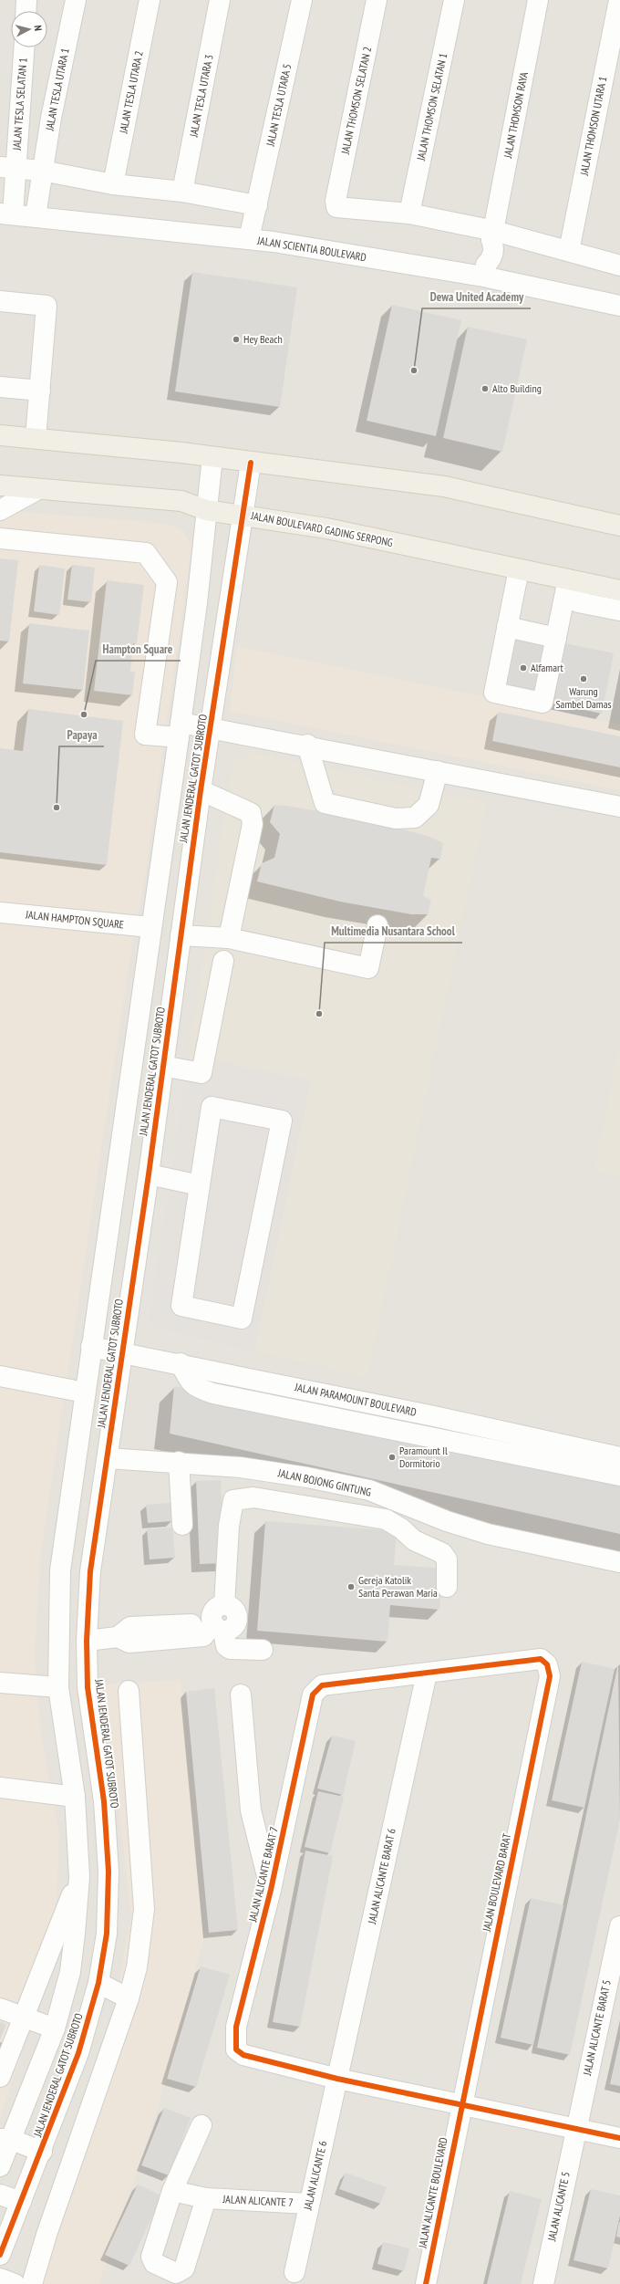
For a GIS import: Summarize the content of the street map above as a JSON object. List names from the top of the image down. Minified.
{"streets":{"main road":["JALAN BOULEVARD GADING SERPONG"],"street":["JALAN TESLA UTARA 1","JALAN TESLA UTARA 2","JALAN TESLA UTARA 3","JALAN THOMSON SELATAN 2","JALAN TESLA SELATAN 1","JALAN TESLA UTARA 5","JALAN THOMSON SELATAN 1","JALAN THOMSON RAYA","JALAN THOMSON UTARA 1","JALAN SCIENTIA BOULEVARD","JALAN JENDERAL GATOT SUBROTO","JALAN HAMPTON SQUARE","JALAN PARAMOUNT BOULEVARD","JALAN BOJONG GINTUNG","JALAN ALICANTE BARAT 7","JALAN ALICANTE BARAT 6","JALAN BOULEVARD BARAT","JALAN ALICANTE BARAT 5","JALAN ALICANTE 6","JALAN ALICANTE BOULEVARD","JALAN ALICANTE 7","JALAN ALICANTE 5"]},"crossings":[["JALAN TESLA UTARA 1","JALAN SCIENTIA BOULEVARD"],["JALAN THOMSON SELATAN 2","JALAN THOMSON SELATAN 1"],["JALAN TESLA SELATAN 1","JALAN SCIENTIA BOULEVARD"],["JALAN TESLA UTARA 5","JALAN SCIENTIA BOULEVARD"],["JALAN THOMSON RAYA","JALAN SCIENTIA BOULEVARD"],["JALAN BOULEVARD GADING SERPONG","JALAN JENDERAL GATOT SUBROTO"],["JALAN JENDERAL GATOT SUBROTO","JALAN HAMPTON SQUARE"],["JALAN JENDERAL GATOT SUBROTO","JALAN PARAMOUNT BOULEVARD"],["JALAN JENDERAL GATOT SUBROTO","JALAN BOJONG GINTUNG"],["JALAN ALICANTE BARAT 7","JALAN ALICANTE BARAT 6"],["JALAN ALICANTE BARAT 7","JALAN BOULEVARD BARAT"],["JALAN ALICANTE BARAT 7","JALAN ALICANTE 6"],["JALAN ALICANTE BARAT 6","JALAN BOULEVARD BARAT"],["JALAN ALICANTE BARAT 6","JALAN ALICANTE 6"],["JALAN BOULEVARD BARAT","JALAN ALICANTE BOULEVARD"],["JALAN ALICANTE BARAT 5","JALAN ALICANTE 5"],["JALAN ALICANTE 6","JALAN ALICANTE 7"]],"places":["Hey Beach","Dewa United Academy","Alto Building","Alfamart","Warung Sambel Damas","Hampton Square","Papaya","Multimedia Nusantara School","Paramount Il Dormitorio","Gereja Katolik Santa Perawan Maria"],"north":"right"}
